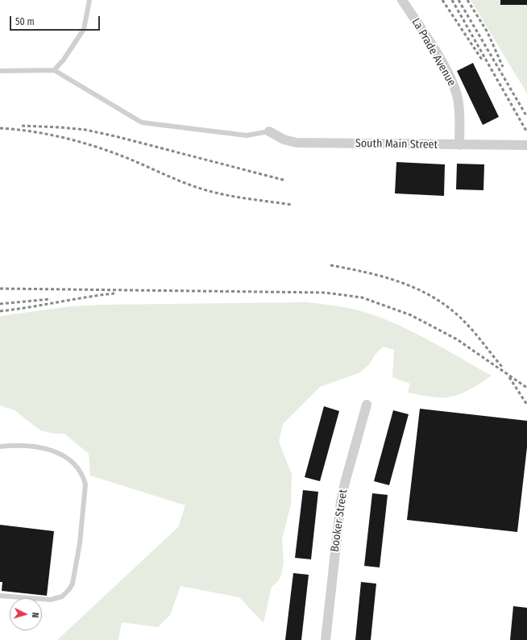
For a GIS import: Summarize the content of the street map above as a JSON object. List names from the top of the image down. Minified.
{"streets":{"street":["La Prade Avenue","South Main Street","Booker Street"]},"crossings":[["La Prade Avenue","South Main Street"]],"scale_bar":"50 m","north":"right"}
